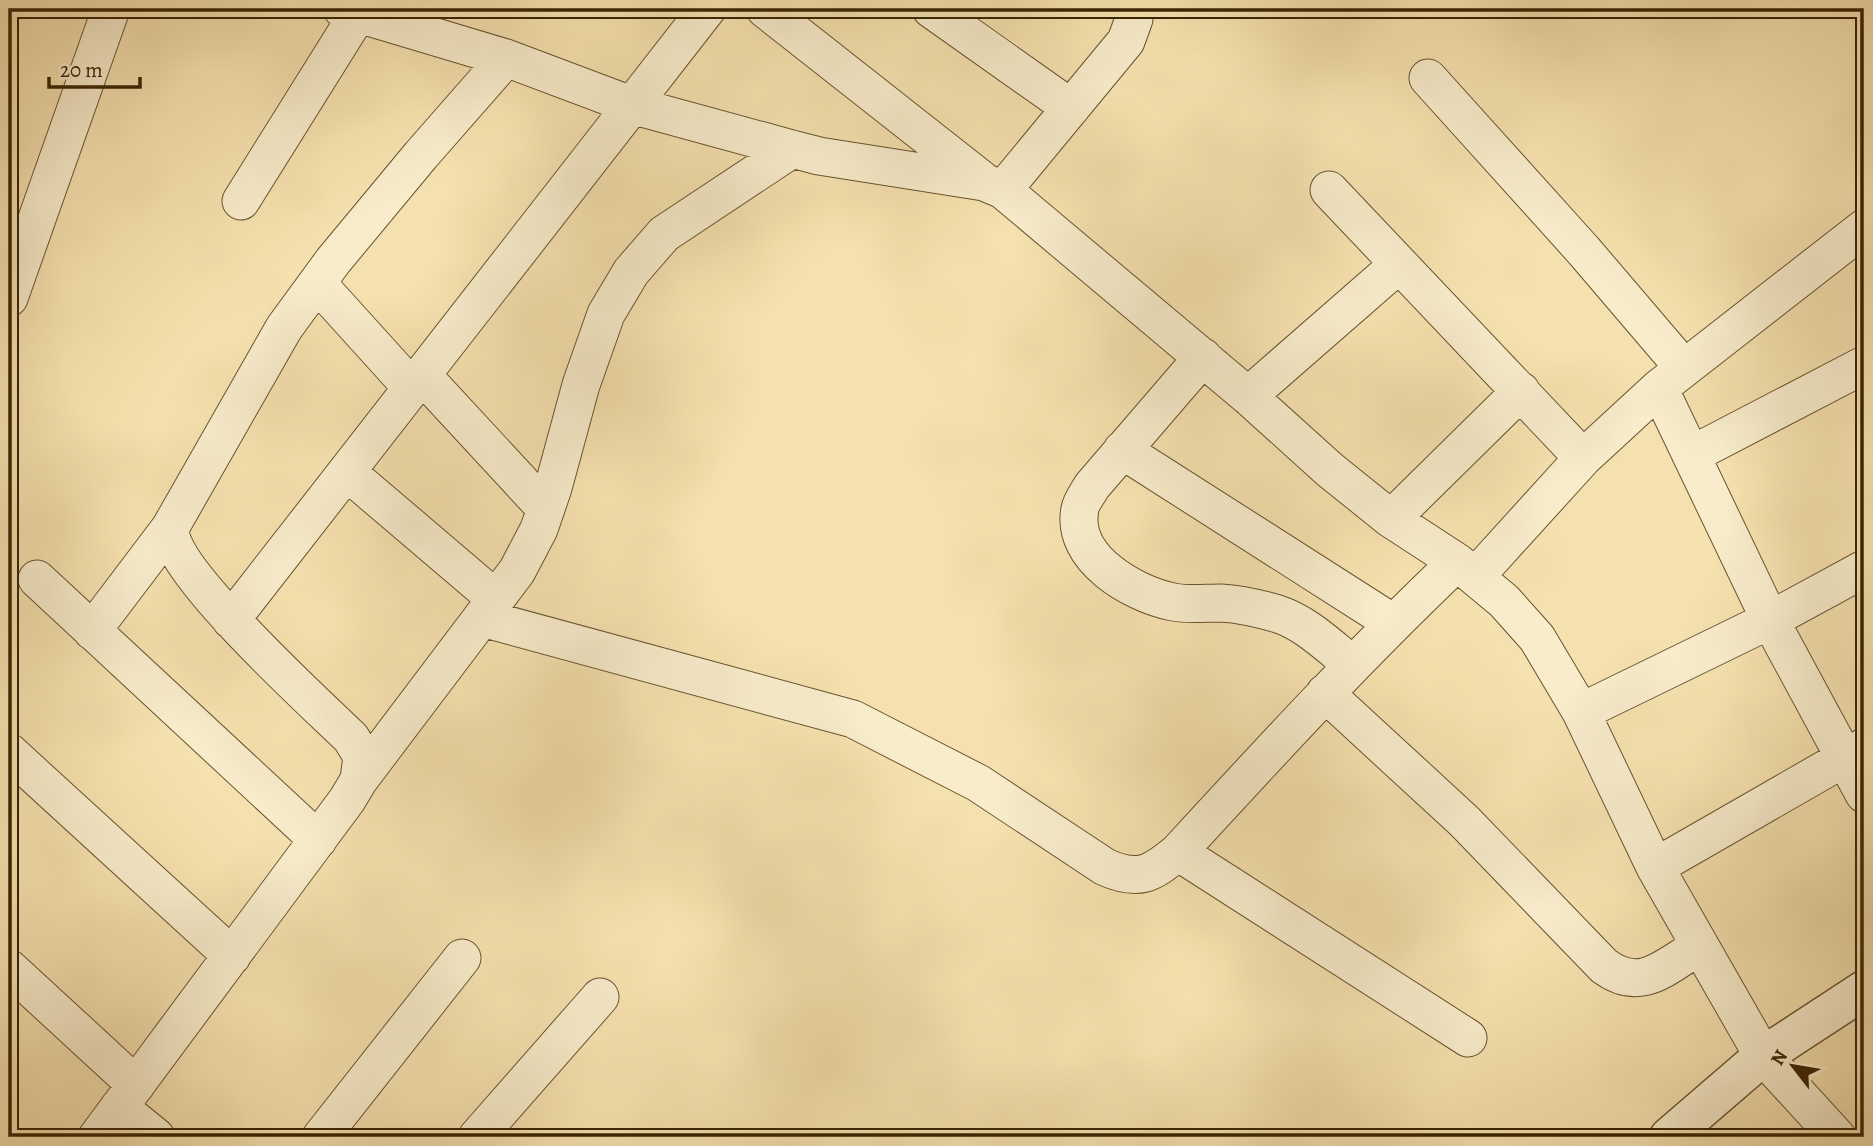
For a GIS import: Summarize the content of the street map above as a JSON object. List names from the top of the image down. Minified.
{"scale_bar":"20 m","north":"top left"}
